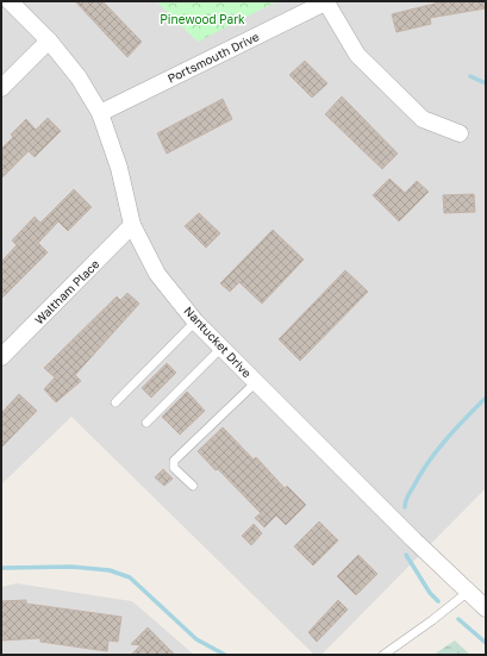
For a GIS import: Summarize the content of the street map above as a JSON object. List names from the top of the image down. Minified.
{"streets":{"street":["Portsmouth Drive","Waltham Place","Nantucket Drive"]},"crossings":[["Portsmouth Drive","Nantucket Drive"],["Waltham Place","Nantucket Drive"]],"parks":["Pinewood Park"]}
